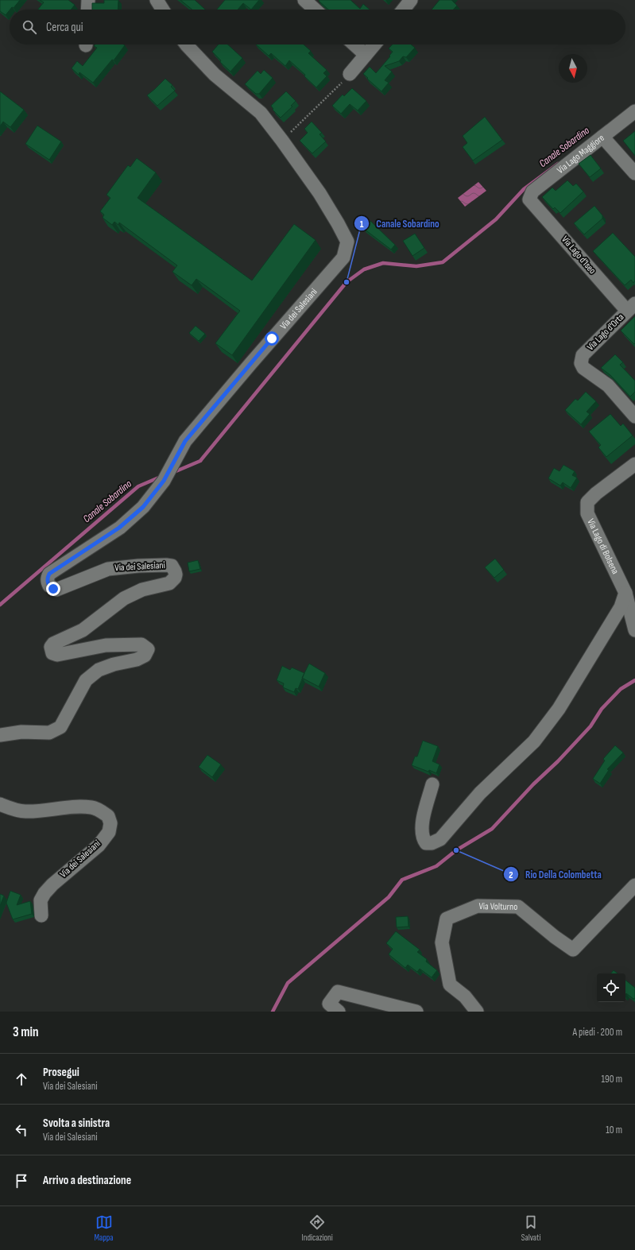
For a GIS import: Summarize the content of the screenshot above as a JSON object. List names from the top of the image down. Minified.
{"streets":{"street":["Via Lago Maggiore","Via Lago d'Iseo","Via dei Salesiani","Via Lago d'Orta","Via Lago di Bolsena","Via Volturno"]},"crossings":[["Via Lago Maggiore","Via Lago d'Iseo"],["Via Lago d'Iseo","Via Lago d'Orta"]],"water":["Canale Sobardino"],"places":["Canale Sobardino","Rio Della Colombetta"],"north":"bottom","page":{"search":"Cerca qui","heading":["3 min","A piedi · 200 m"],"list":[["Prosegui","Via dei Salesiani","190 m"],["Svolta a sinistra","Via dei Salesiani","10 m"],"Arrivo a destinazione"],"nav":["Mappa","Indicazioni","Salvati"]}}
